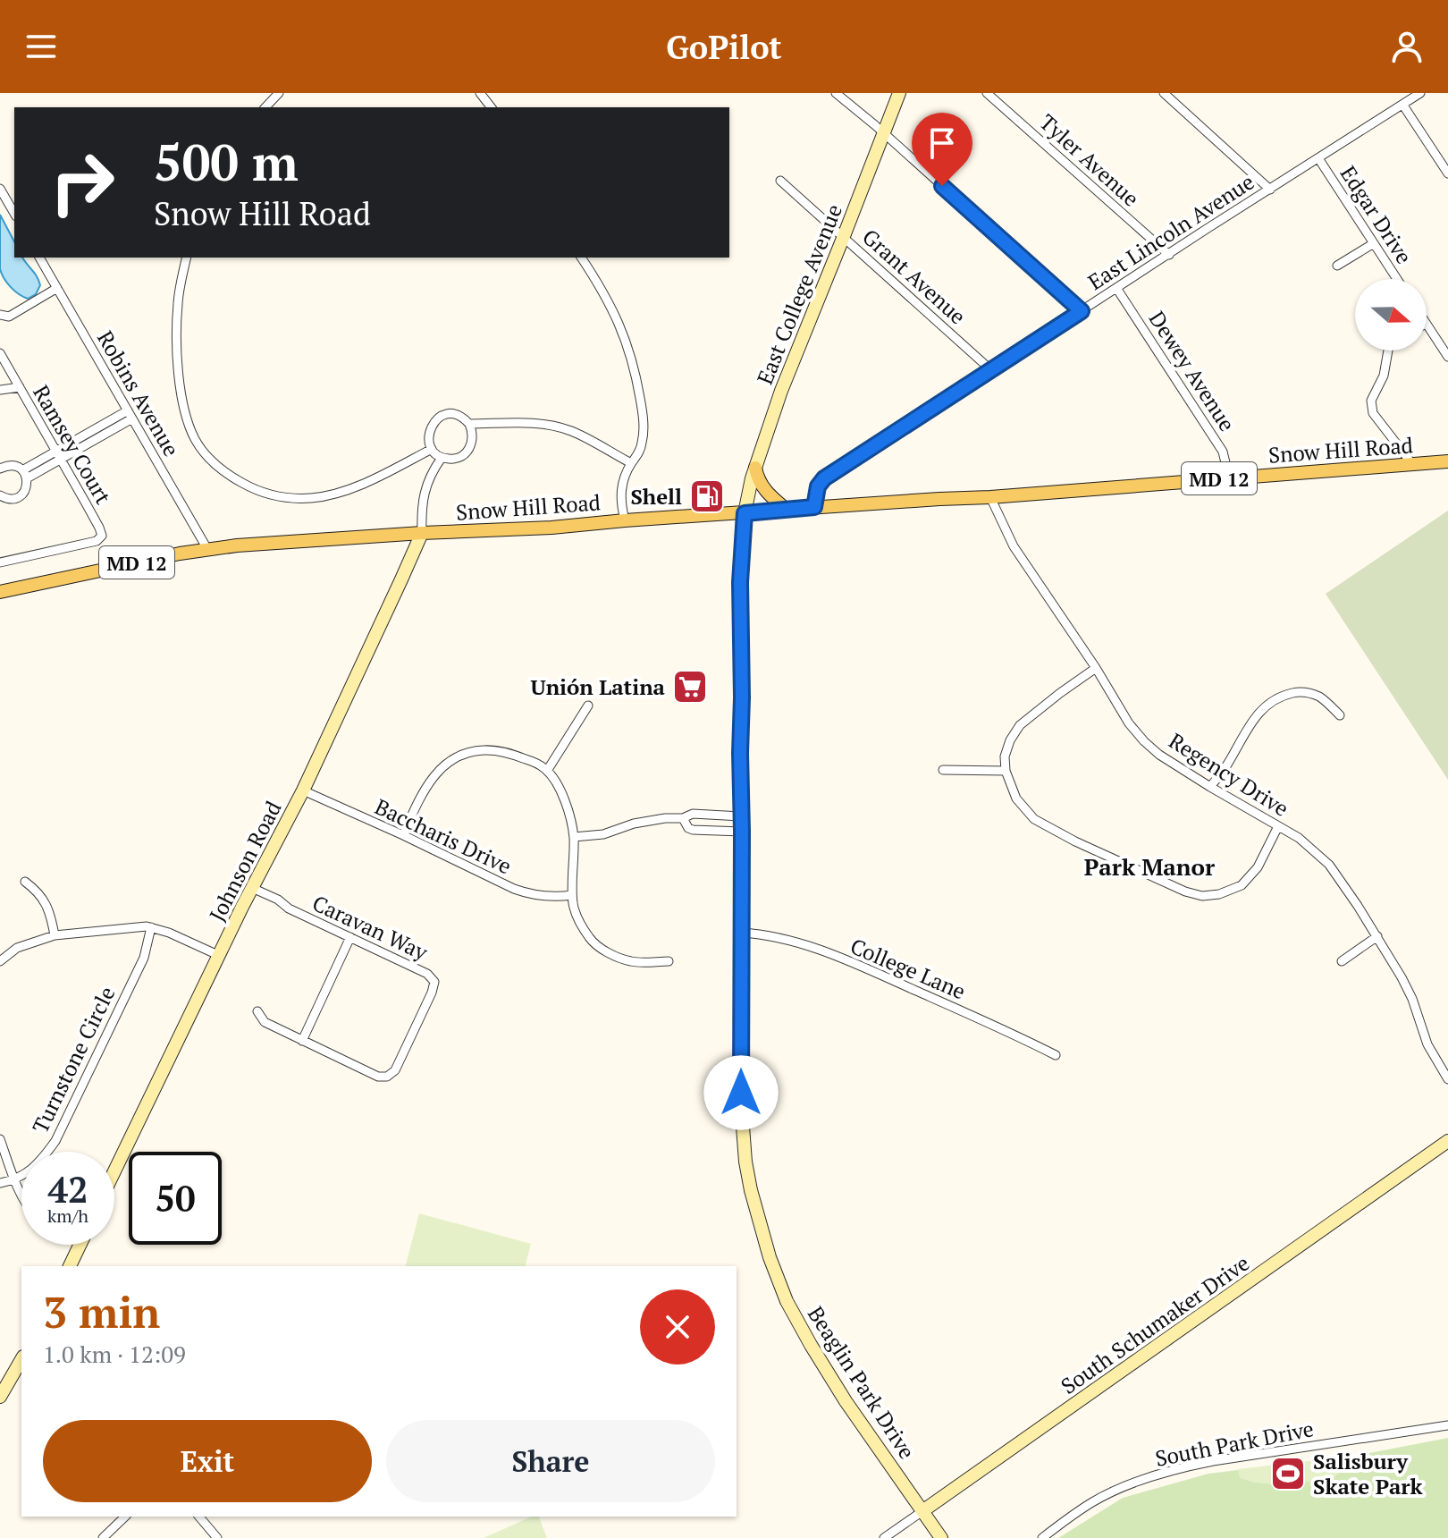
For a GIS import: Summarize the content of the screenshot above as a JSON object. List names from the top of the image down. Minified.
{"streets":{"main road":["East College Avenue","Snow Hill Road","MD 12","Johnson Road","South Schumaker Drive","Beaglin Park Drive"],"street":["Tyler Avenue","Edgar Drive","East Lincoln Avenue","Grant Avenue","Dewey Avenue","Robins Avenue","Ramsey Court","Regency Drive","Baccharis Drive","Caravan Way","College Lane","Turnstone Circle","South Park Drive"]},"crossings":[["Tyler Avenue","East Lincoln Avenue"],["Edgar Drive","East Lincoln Avenue"],["East Lincoln Avenue","Grant Avenue"],["East Lincoln Avenue","Dewey Avenue"],["East Lincoln Avenue","Snow Hill Road"],["Grant Avenue","East College Avenue"],["East College Avenue","Snow Hill Road"],["East College Avenue","Beaglin Park Drive"],["Dewey Avenue","Snow Hill Road"],["Robins Avenue","Snow Hill Road"],["Snow Hill Road","Regency Drive"],["Snow Hill Road","Johnson Road"],["Snow Hill Road","Beaglin Park Drive"],["Baccharis Drive","Johnson Road"],["Johnson Road","Caravan Way"],["College Lane","Beaglin Park Drive"],["South Schumaker Drive","Beaglin Park Drive"]],"districts":["Park Manor"],"places":{"fuel station":["Shell"],"supermarket":["Unión Latina"],"sports":["Salisbury Skate Park"]},"north":"right","page":{"header":"GoPilot","turn":["500 m","Snow Hill Road"],"speed":"42 km/h","limit":"50","heading":["3 min","1.0 km · 12:09"],"buttons":["Exit","Share"]}}
